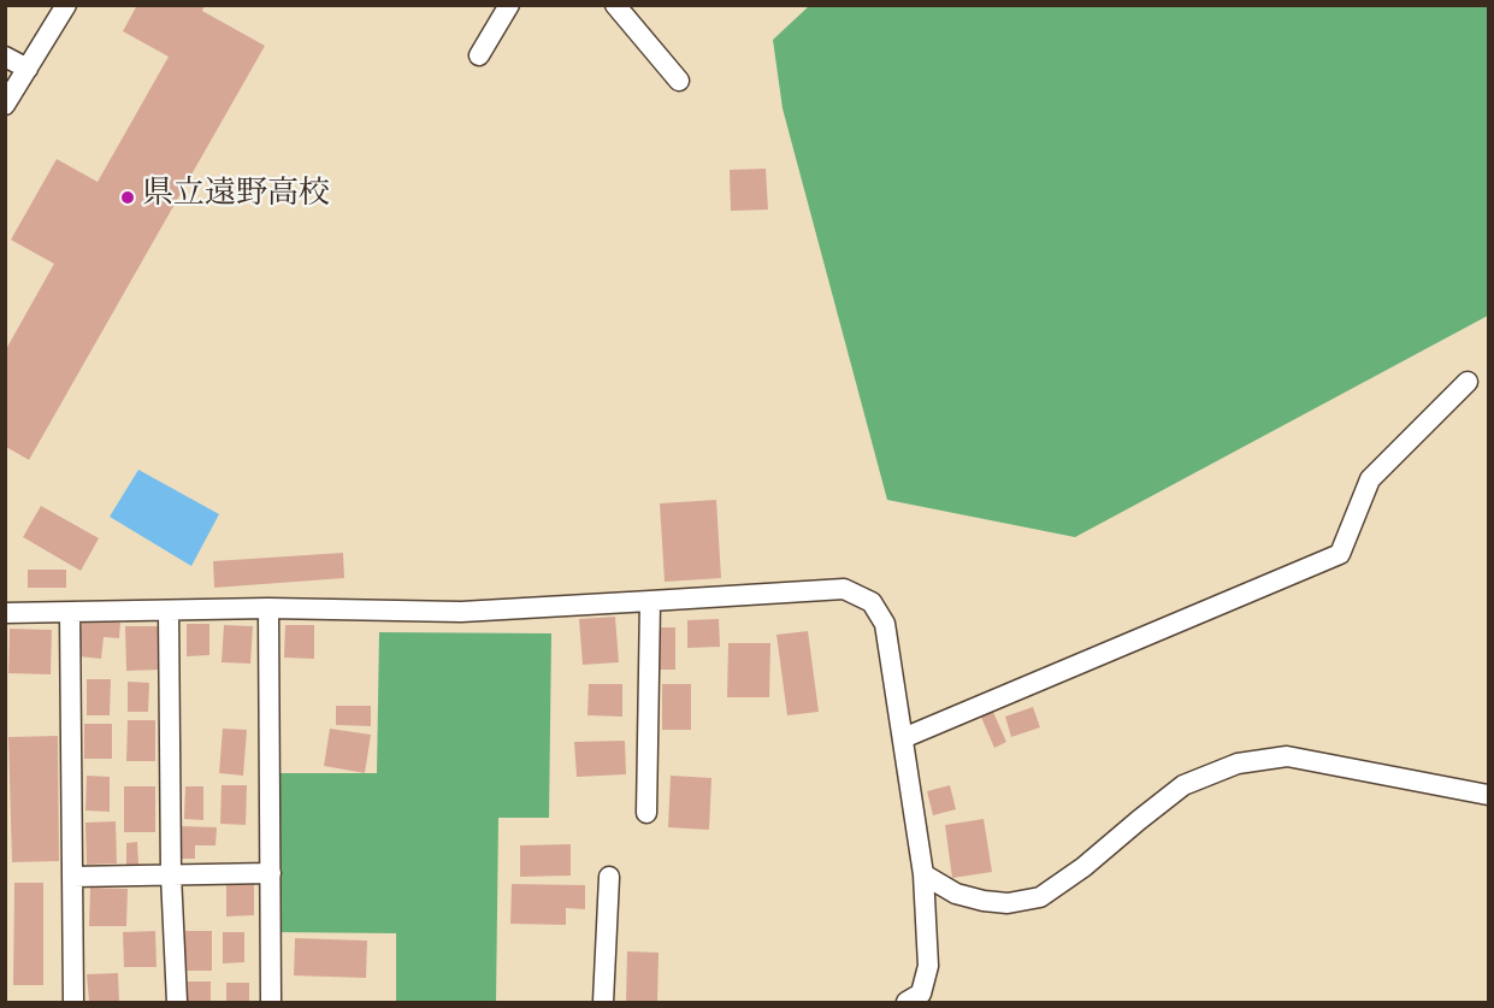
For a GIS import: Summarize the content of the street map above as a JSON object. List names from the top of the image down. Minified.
{"places":["県立遠野高校"]}
